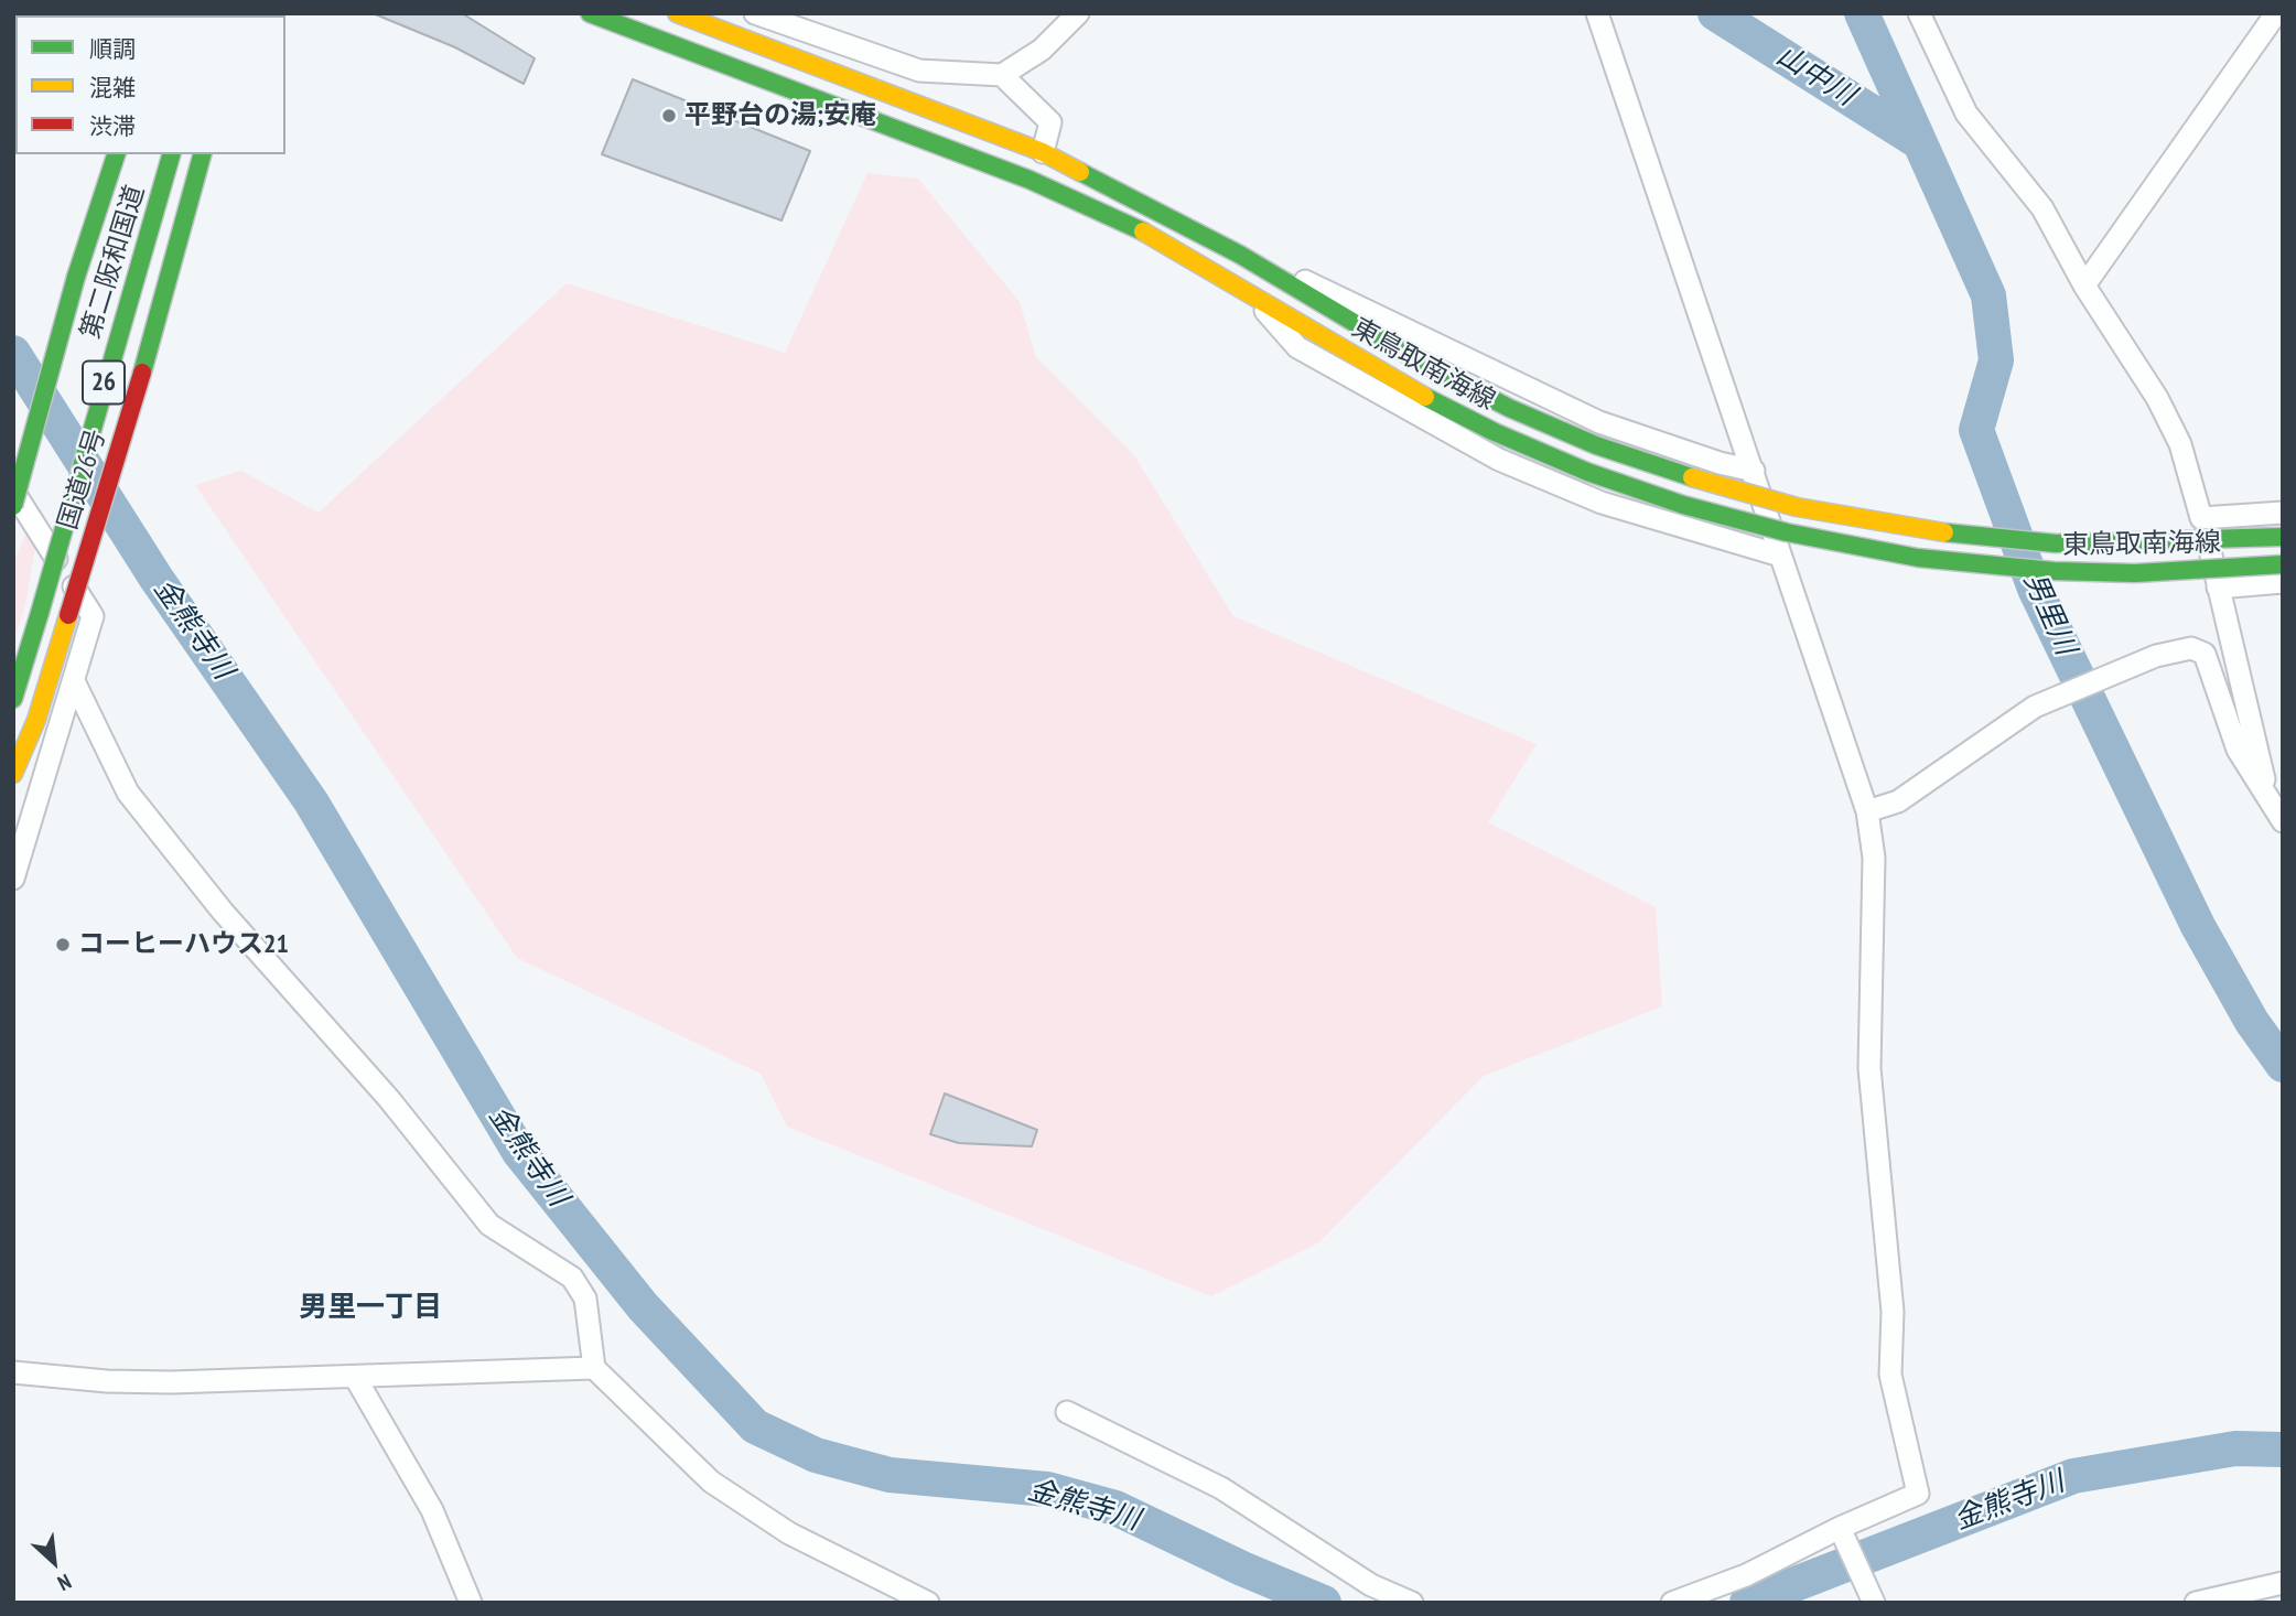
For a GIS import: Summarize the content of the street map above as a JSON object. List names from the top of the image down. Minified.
{"streets":{"main road":["第二阪和国道","東鳥取南海線","26","国道26号"]},"districts":["男里一丁目"],"water":["山中川","男里川","金熊寺川"],"places":["平野台の湯;安庵","コーヒーハウス21"],"legend":["順調","混雑","渋滞"],"north":"bottom right"}
